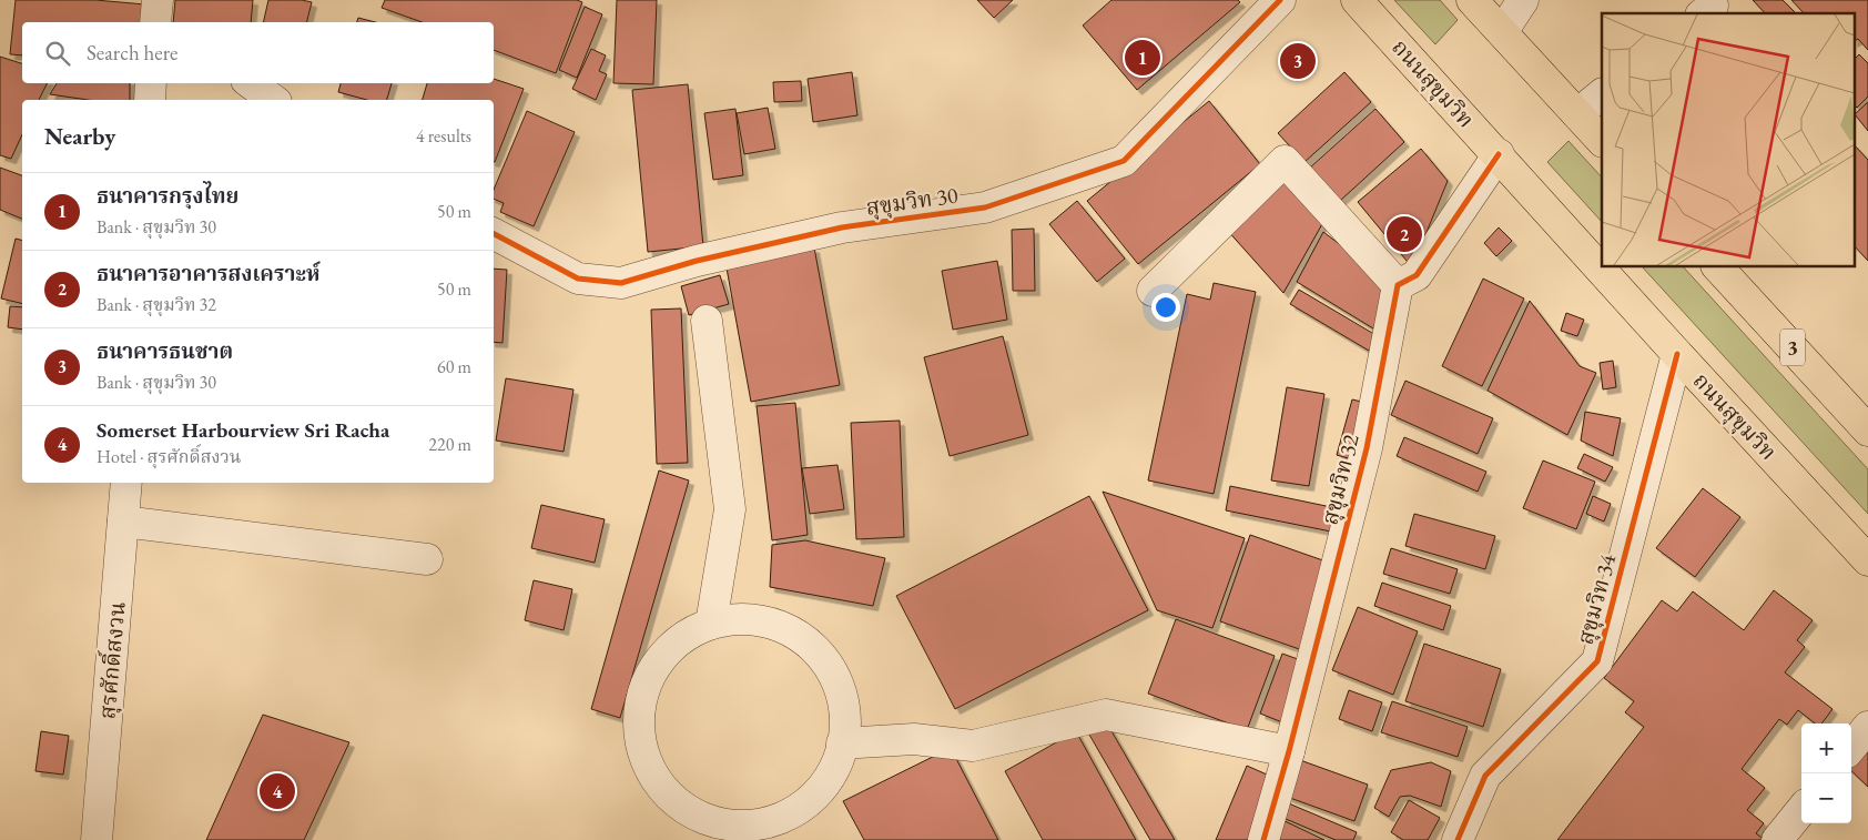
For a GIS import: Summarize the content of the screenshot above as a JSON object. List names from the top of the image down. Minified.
{"streets":{"highway":["ถนนสุขุมวิท","3"],"street":["สุขุมวิท 30","สุขุมวิท 32","สุขุมวิท 34","สุรศักดิ์สงวน"]},"crossings":[["ถนนสุขุมวิท","สุขุมวิท 34"]],"page":{"search":"Search here","pins":["1","3","2","4"],"heading":["Nearby","4 results"],"list":[{"mark":"1","name":"ธนาคารกรุงไทย","note":"Bank · สุขุมวิท 30","value":"50 m"},{"mark":"2","name":"ธนาคารอาคารสงเคราะห์","note":"Bank · สุขุมวิท 32","value":"50 m"},{"mark":"3","name":"ธนาคารธนชาต","note":"Bank · สุขุมวิท 30","value":"60 m"},{"mark":"4","name":"Somerset Harbourview Sri Racha","note":"Hotel · สุรศักดิ์สงวน","value":"220 m"}],"map_buttons":["+","−"]}}
